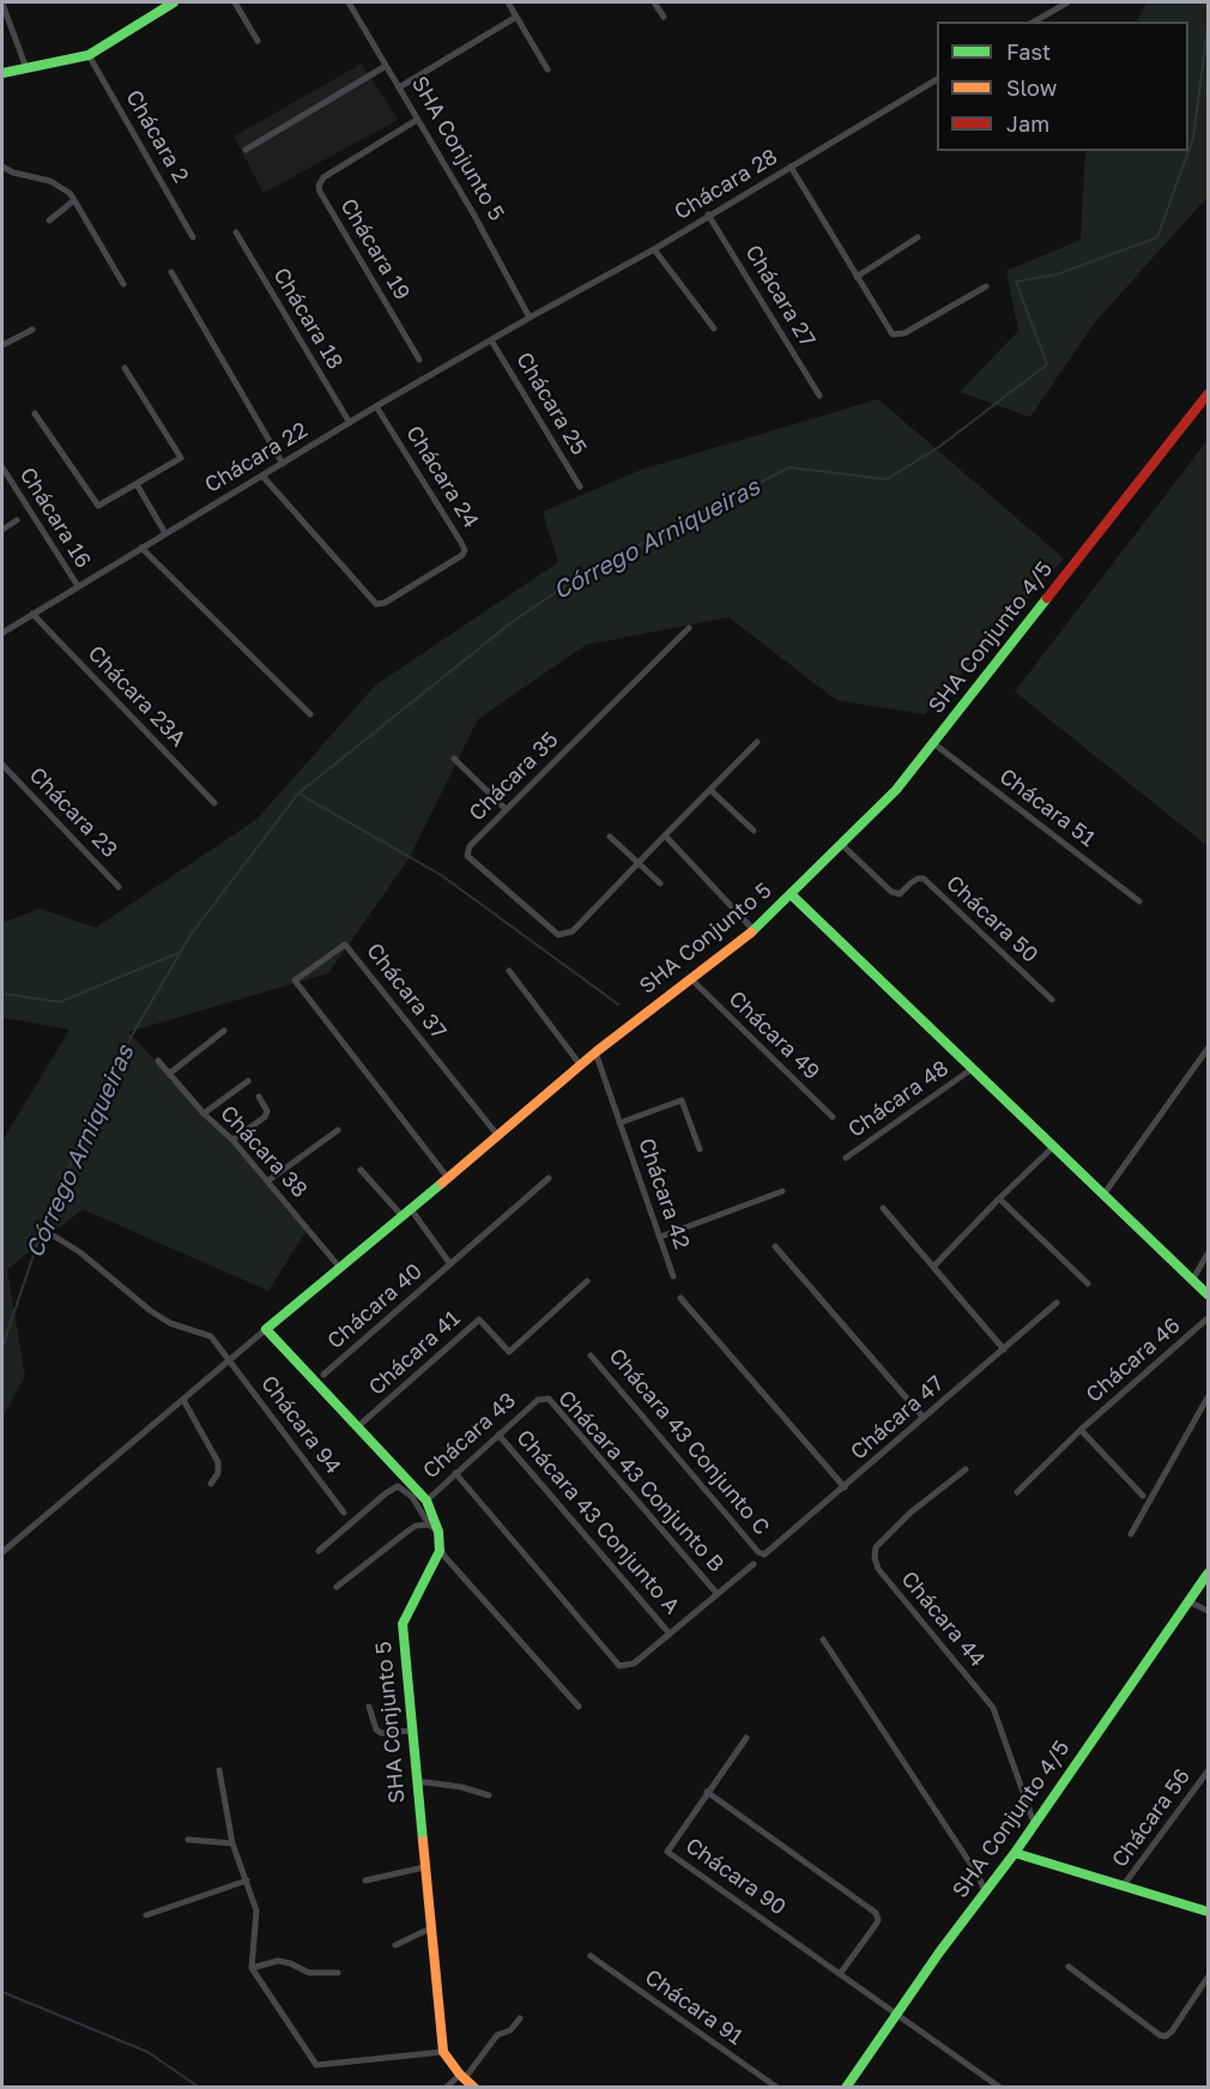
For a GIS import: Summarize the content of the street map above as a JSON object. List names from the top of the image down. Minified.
{"streets":{"street":["Chácara 2","SHA Conjunto 5","Chácara 28","Chácara 19","Chácara 27","Chácara 18","Chácara 25","Chácara 22","Chácara 24","Chácara 16","SHA Conjunto 4/5","Chácara 23A","Chácara 35","Chácara 51","Chácara 23","Chácara 50","Chácara 37","Chácara 49","Chácara 48","Chácara 38","Chácara 42","Chácara 40","Chácara 41","Chácara 46","Chácara 47","Chácara 94","Chácara 43","Chácara 43 Conjunto C","Chácara 43 Conjunto B","Chácara 43 Conjunto A","Chácara 44","Chácara 56","Chácara 90","Chácara 91"]},"crossings":[["SHA Conjunto 5","Chácara 28"],["SHA Conjunto 5","Chácara 19"],["SHA Conjunto 5","Chácara 22"],["SHA Conjunto 5","SHA Conjunto 4/5"],["SHA Conjunto 5","Chácara 37"],["SHA Conjunto 5","Chácara 49"],["SHA Conjunto 5","Chácara 48"],["SHA Conjunto 5","Chácara 38"],["SHA Conjunto 5","Chácara 42"],["SHA Conjunto 5","Chácara 40"],["SHA Conjunto 5","Chácara 94"],["Chácara 28","Chácara 27"],["Chácara 28","Chácara 22"],["Chácara 18","Chácara 22"],["Chácara 25","Chácara 22"],["Chácara 22","Chácara 24"],["Chácara 22","Chácara 16"],["Chácara 22","Chácara 23A"],["SHA Conjunto 4/5","Chácara 51"],["SHA Conjunto 4/5","Chácara 50"],["SHA Conjunto 4/5","Chácara 44"],["SHA Conjunto 4/5","Chácara 90"],["Chácara 47","Chácara 43 Conjunto C"],["Chácara 43","Chácara 43 Conjunto B"],["Chácara 43","Chácara 43 Conjunto A"]],"water":["Córrego Arniqueiras"],"legend":["Fast","Slow","Jam"]}
